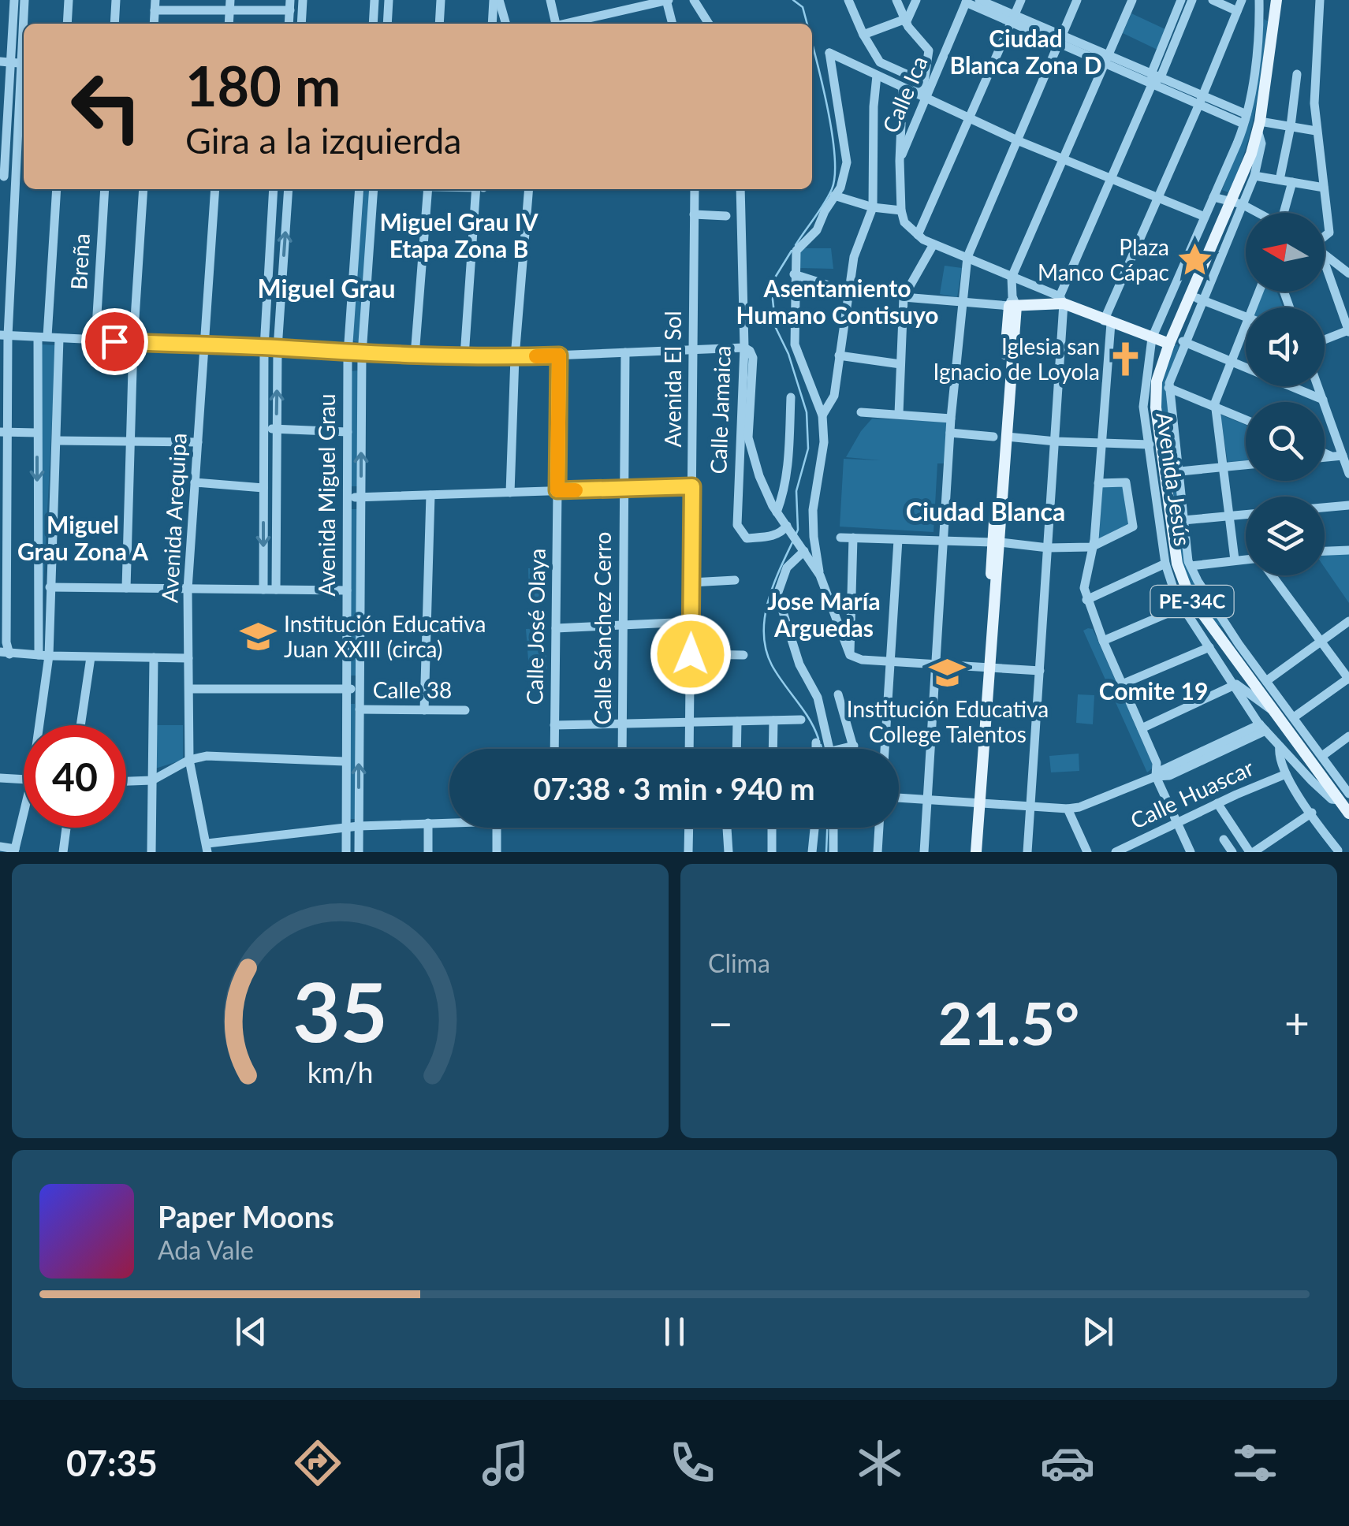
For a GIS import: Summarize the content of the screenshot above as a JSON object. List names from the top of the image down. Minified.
{"streets":{"main road":["PE-34C"],"street":["Calle Ica","Breña","Avenida El Sol","Calle Jamaica","Avenida Jesús","Avenida Miguel Grau","Avenida Arequipa","Calle José Olaya","Calle Sánchez Cerro","Calle 38","Calle Huascar"]},"crossings":[["Avenida Jesús","PE-34C"],["Avenida Miguel Grau","Calle 38"]],"districts":["Ciudad Blanca Zona D","Miguel Grau IV Etapa Zona B","Miguel Grau","Asentamiento Humano Contisuyo","Ciudad Blanca","Miguel Grau Zona A","Jose María Arguedas","Comite 19"],"places":{"place":["Plaza Manco Cápac"],"church":["Iglesia san Ignacio de Loyola"],"school or university":["Institución Educativa Juan XXIII (circa)","Institución Educativa College Talentos"]},"north":"left","page":{"turn":["180 m","Gira a la izquierda"],"limit":"40","trip":"07:38 · 3 min · 940 m","tile":"Clima","heat":["−","21.5°","+"],"song":["Paper Moons","Ada Vale"],"tabs":"07:35","gauge":["35","km/h"]}}
